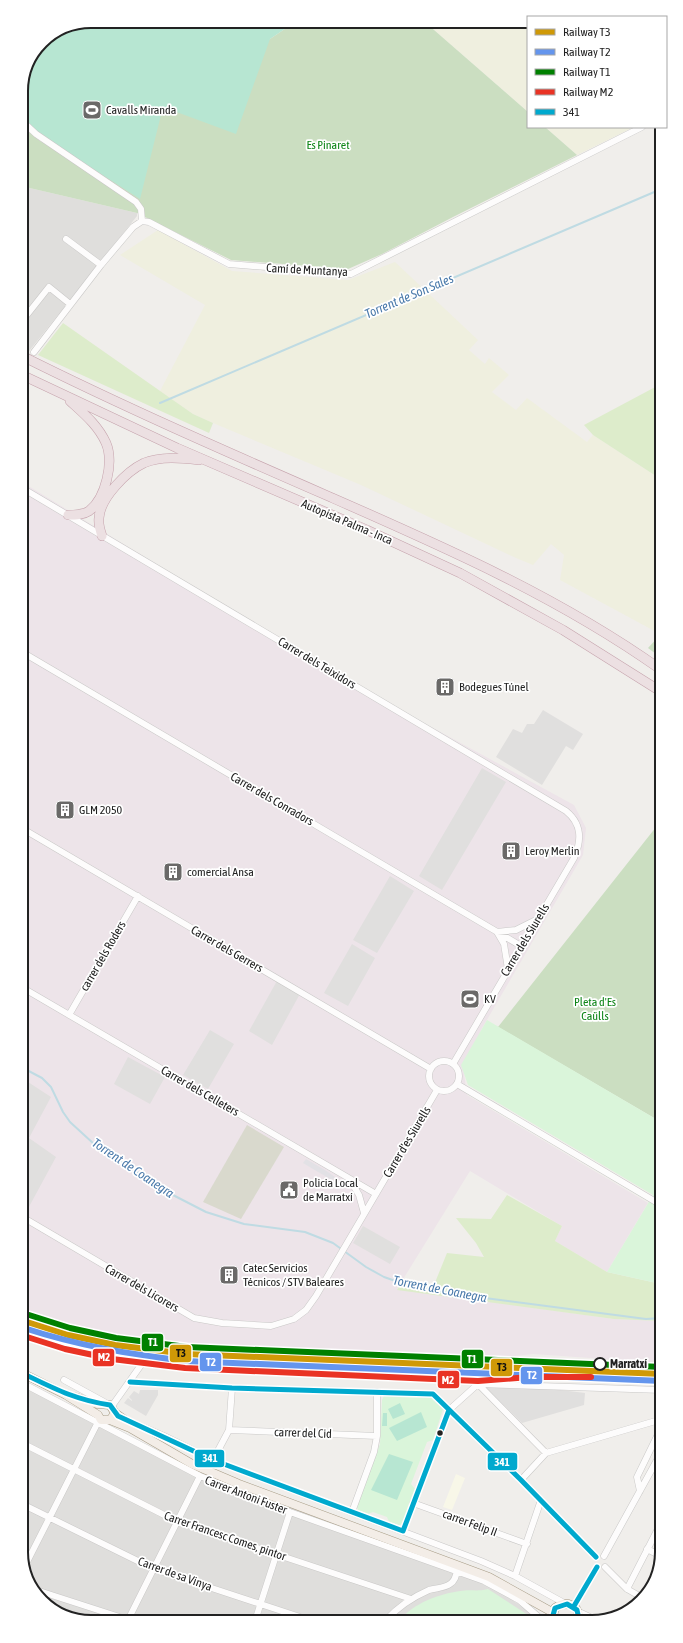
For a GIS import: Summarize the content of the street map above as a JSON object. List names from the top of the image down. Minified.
{"streets":{"highway":["Autopista Palma - Inca"],"street":["Camí de Muntanya","Carrer dels Teixidors","Carrer dels Conradors","Carrer dels Siurells","Carrer dels Gerrers","carrer dels Roders","Carrer dels Celleters","Carrer d'es Siurells","Carrer dels Licorers","carrer del Cid","Carrer Antoni Fuster","carrer Felip II","Carrer Francesc Comes, pintor","Carrer de sa Vinya"]},"crossings":[["Carrer dels Teixidors","Carrer dels Siurells"],["Carrer dels Conradors","Carrer dels Siurells"],["Carrer dels Siurells","Carrer dels Gerrers"],["Carrer dels Siurells","Carrer d'es Siurells"],["Carrer dels Gerrers","carrer dels Roders"],["Carrer dels Gerrers","Carrer d'es Siurells"],["carrer dels Roders","Carrer dels Celleters"],["Carrer dels Celleters","Carrer d'es Siurells"]],"water":["Torrent de Son Sales","Torrent de Coanegra"],"parks":["Es Pinaret","Pleta d'Es Caülls"],"places":{"sports":["Cavalls Miranda","KV"],"building":["Bodegues Túnel","GLM 2050","Leroy Merlin","comercial Ansa","Catec Servicios Técnicos / STV Baleares"],"public building":["Policia Local de Marratxí"],"other":["Marratxí"]},"lines":["rail line T1","rail line T3","rail line T2","rail line M2","transit line 341"],"legend":["Railway T3","Railway T2","Railway T1","Railway M2","341"]}
